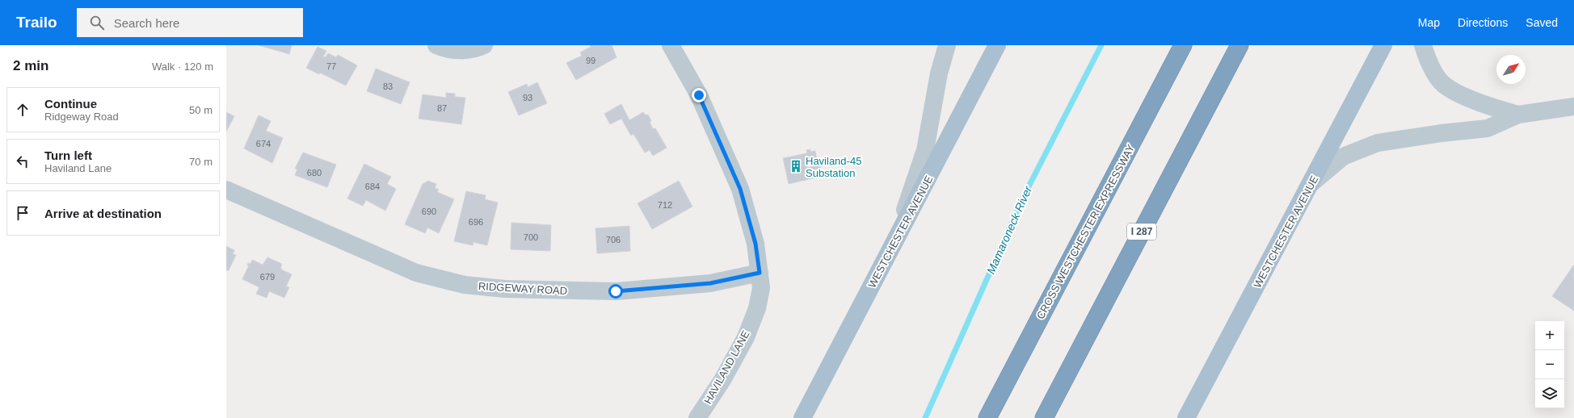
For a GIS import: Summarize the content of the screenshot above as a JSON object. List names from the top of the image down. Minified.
{"streets":{"highway":["CROSS WESTCHESTER EXPRESSWAY","I 287"],"main road":["WESTCHESTER AVENUE"],"street":["RIDGEWAY ROAD","HAVILAND LANE"]},"crossings":[["RIDGEWAY ROAD","HAVILAND LANE"]],"water":["Mamaroneck River"],"places":{"building":["Haviland-45 Substation"]},"house_numbers":["99","77","83","93","87","674","680","684","712","690","696","700","706","679"],"north":"top right","page":{"header":"Trailo","search":"Search here","nav":["Map","Directions","Saved"],"heading":["2 min","Walk · 120 m"],"list":[["Continue","Ridgeway Road","50 m"],["Turn left","Haviland Lane","70 m"],"Arrive at destination"],"map_buttons":["+","−"]}}
